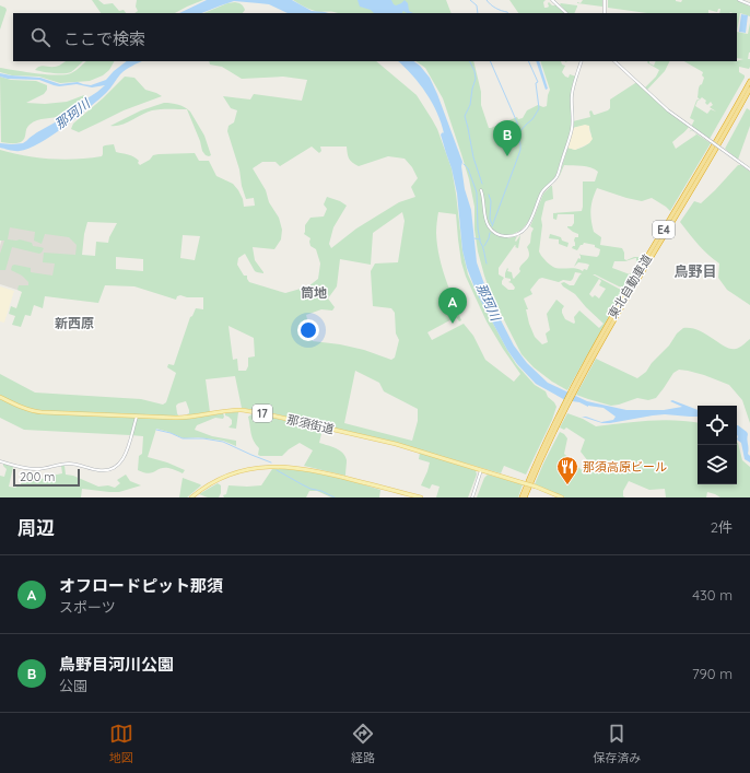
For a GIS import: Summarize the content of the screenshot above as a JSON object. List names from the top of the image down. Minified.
{"streets":{"highway":["E4","東北自動車道"],"main road":["17","那須街道"]},"districts":["鳥野目","筒地","新西原"],"water":["那珂川"],"places":{"restaurant":["那須高原ビール"]},"scale_bar":"200 m","page":{"search":"ここで検索","pins":["B","A"],"scale":"200 m","heading":["周辺","2件"],"list":[{"mark":"A","name":"オフロードピット那須","note":"スポーツ","value":"430 m"},{"mark":"B","name":"鳥野目河川公園","note":"公園","value":"790 m"}],"nav":["地図","経路","保存済み"]}}
